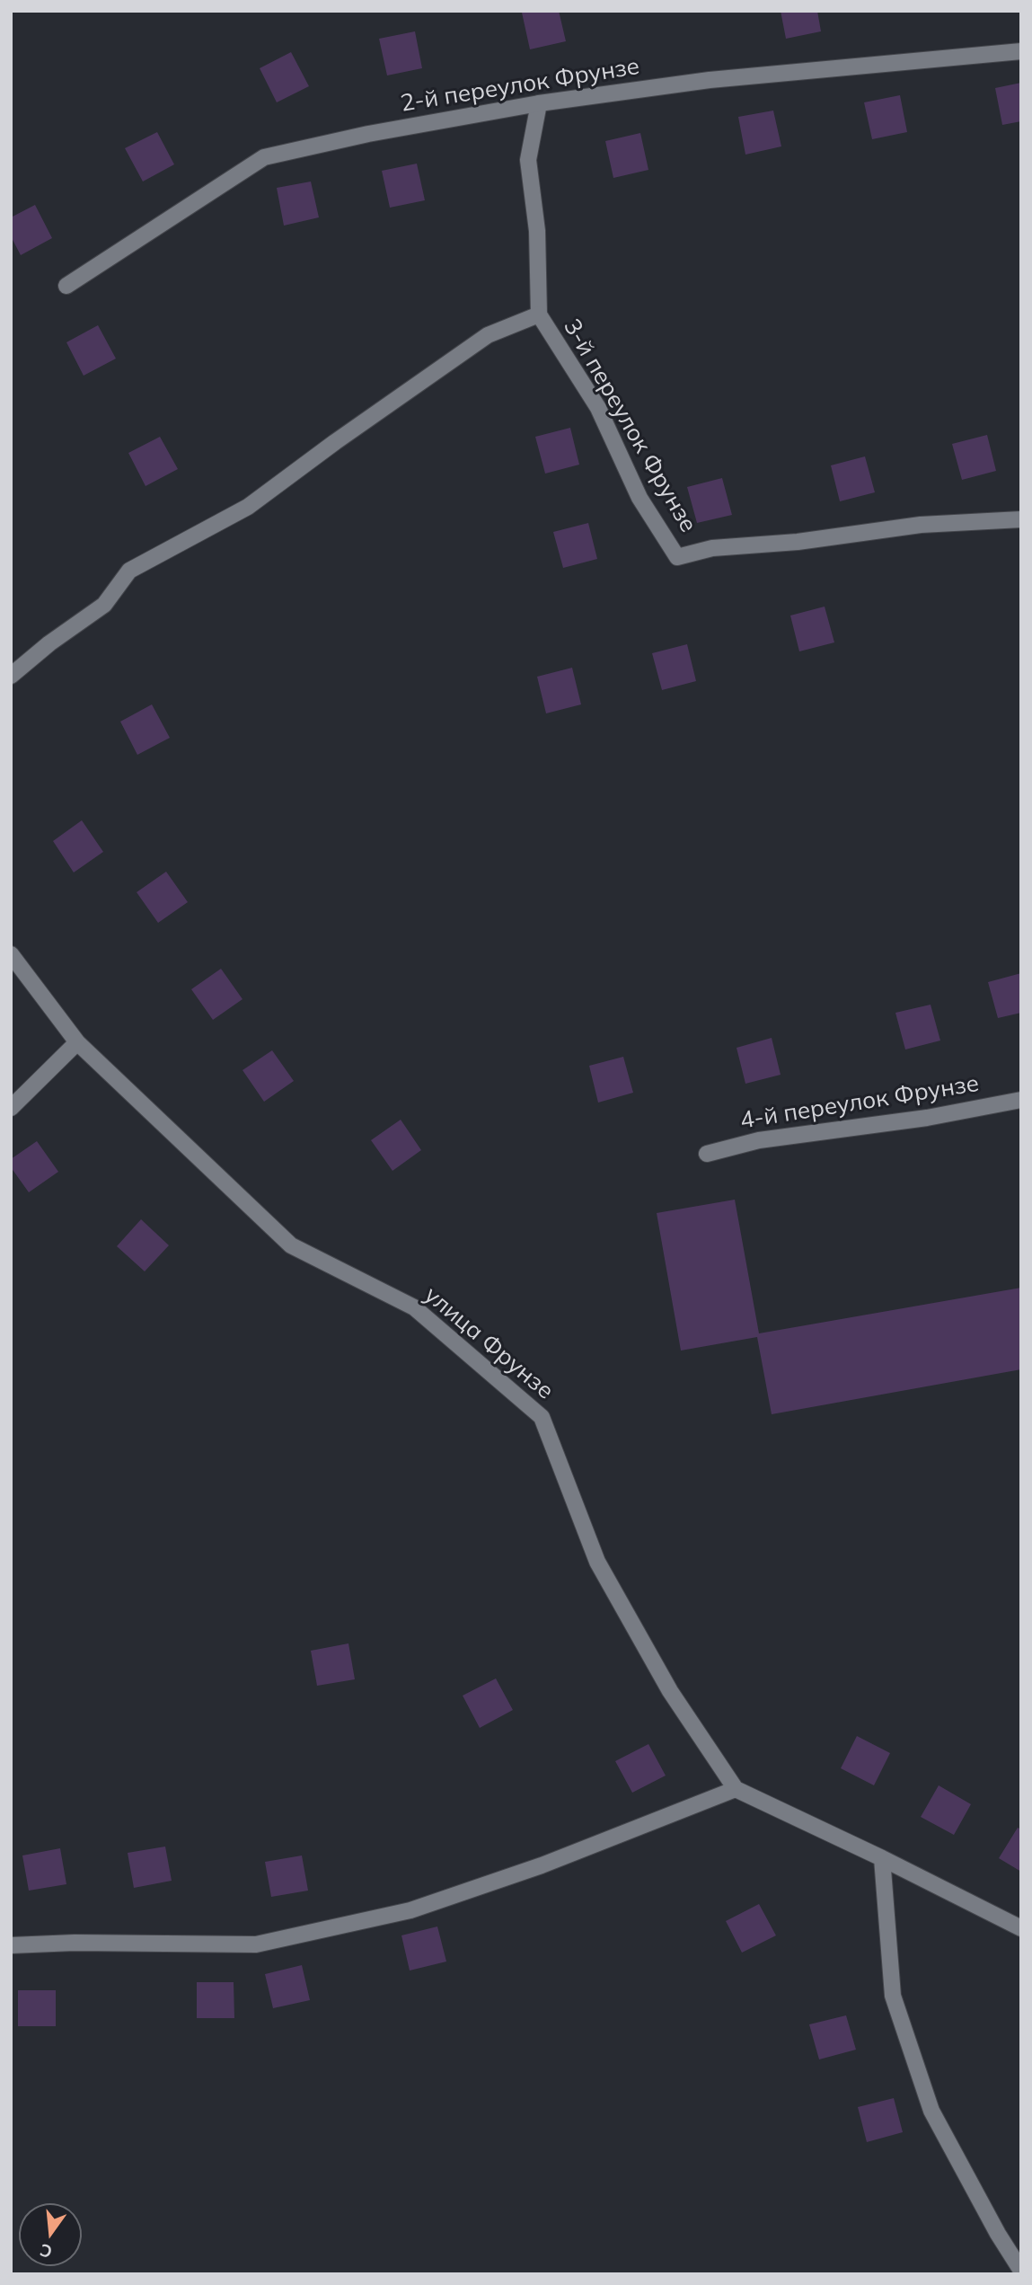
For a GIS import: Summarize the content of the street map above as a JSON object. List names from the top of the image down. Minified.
{"streets":{"street":["2-й переулок Фрунзе","3-й переулок Фрунзе","4-й переулок Фрунзе","улица Фрунзе"]},"north":"bottom"}
